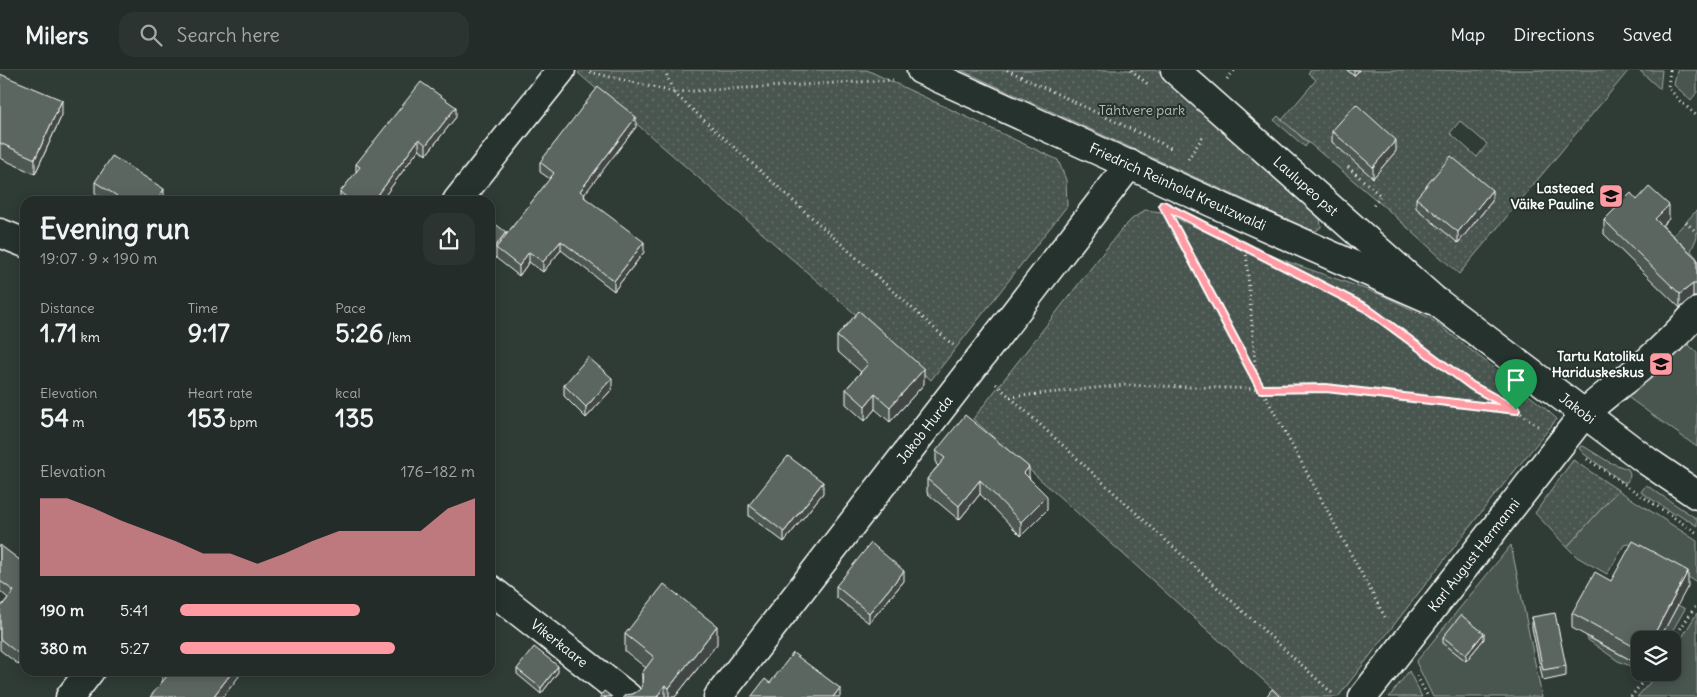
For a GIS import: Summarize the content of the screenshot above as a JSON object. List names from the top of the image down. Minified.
{"streets":{"street":["Friedrich Reinhold Kreutzwaldi","Laulupeo pst","Jakobi","Jakob Hurda","Karl August Hermanni","Vikerkaare"]},"crossings":[["Friedrich Reinhold Kreutzwaldi","Laulupeo pst"],["Friedrich Reinhold Kreutzwaldi","Jakobi"],["Friedrich Reinhold Kreutzwaldi","Jakob Hurda"],["Laulupeo pst","Jakobi"],["Jakobi","Karl August Hermanni"]],"parks":["Tähtvere park"],"places":{"school or university":["Lasteaed Väike Pauline","Tartu Katoliku Hariduskeskus"]},"page":{"header":"Milers","search":"Search here","nav":["Map","Directions","Saved"],"heading":["Evening run","19:07 · 9 × 190 m"],"stats":[["Distance","1.71 km"],["Time","9:17"],["Pace","5:26 /km"],["Elevation","54 m"],["Heart rate","153 bpm"],["kcal","135"]],"chart":["Elevation","176–182 m"],"list":[{"name":"190 m","note":"5:41"},{"name":"380 m","note":"5:27"}]}}
